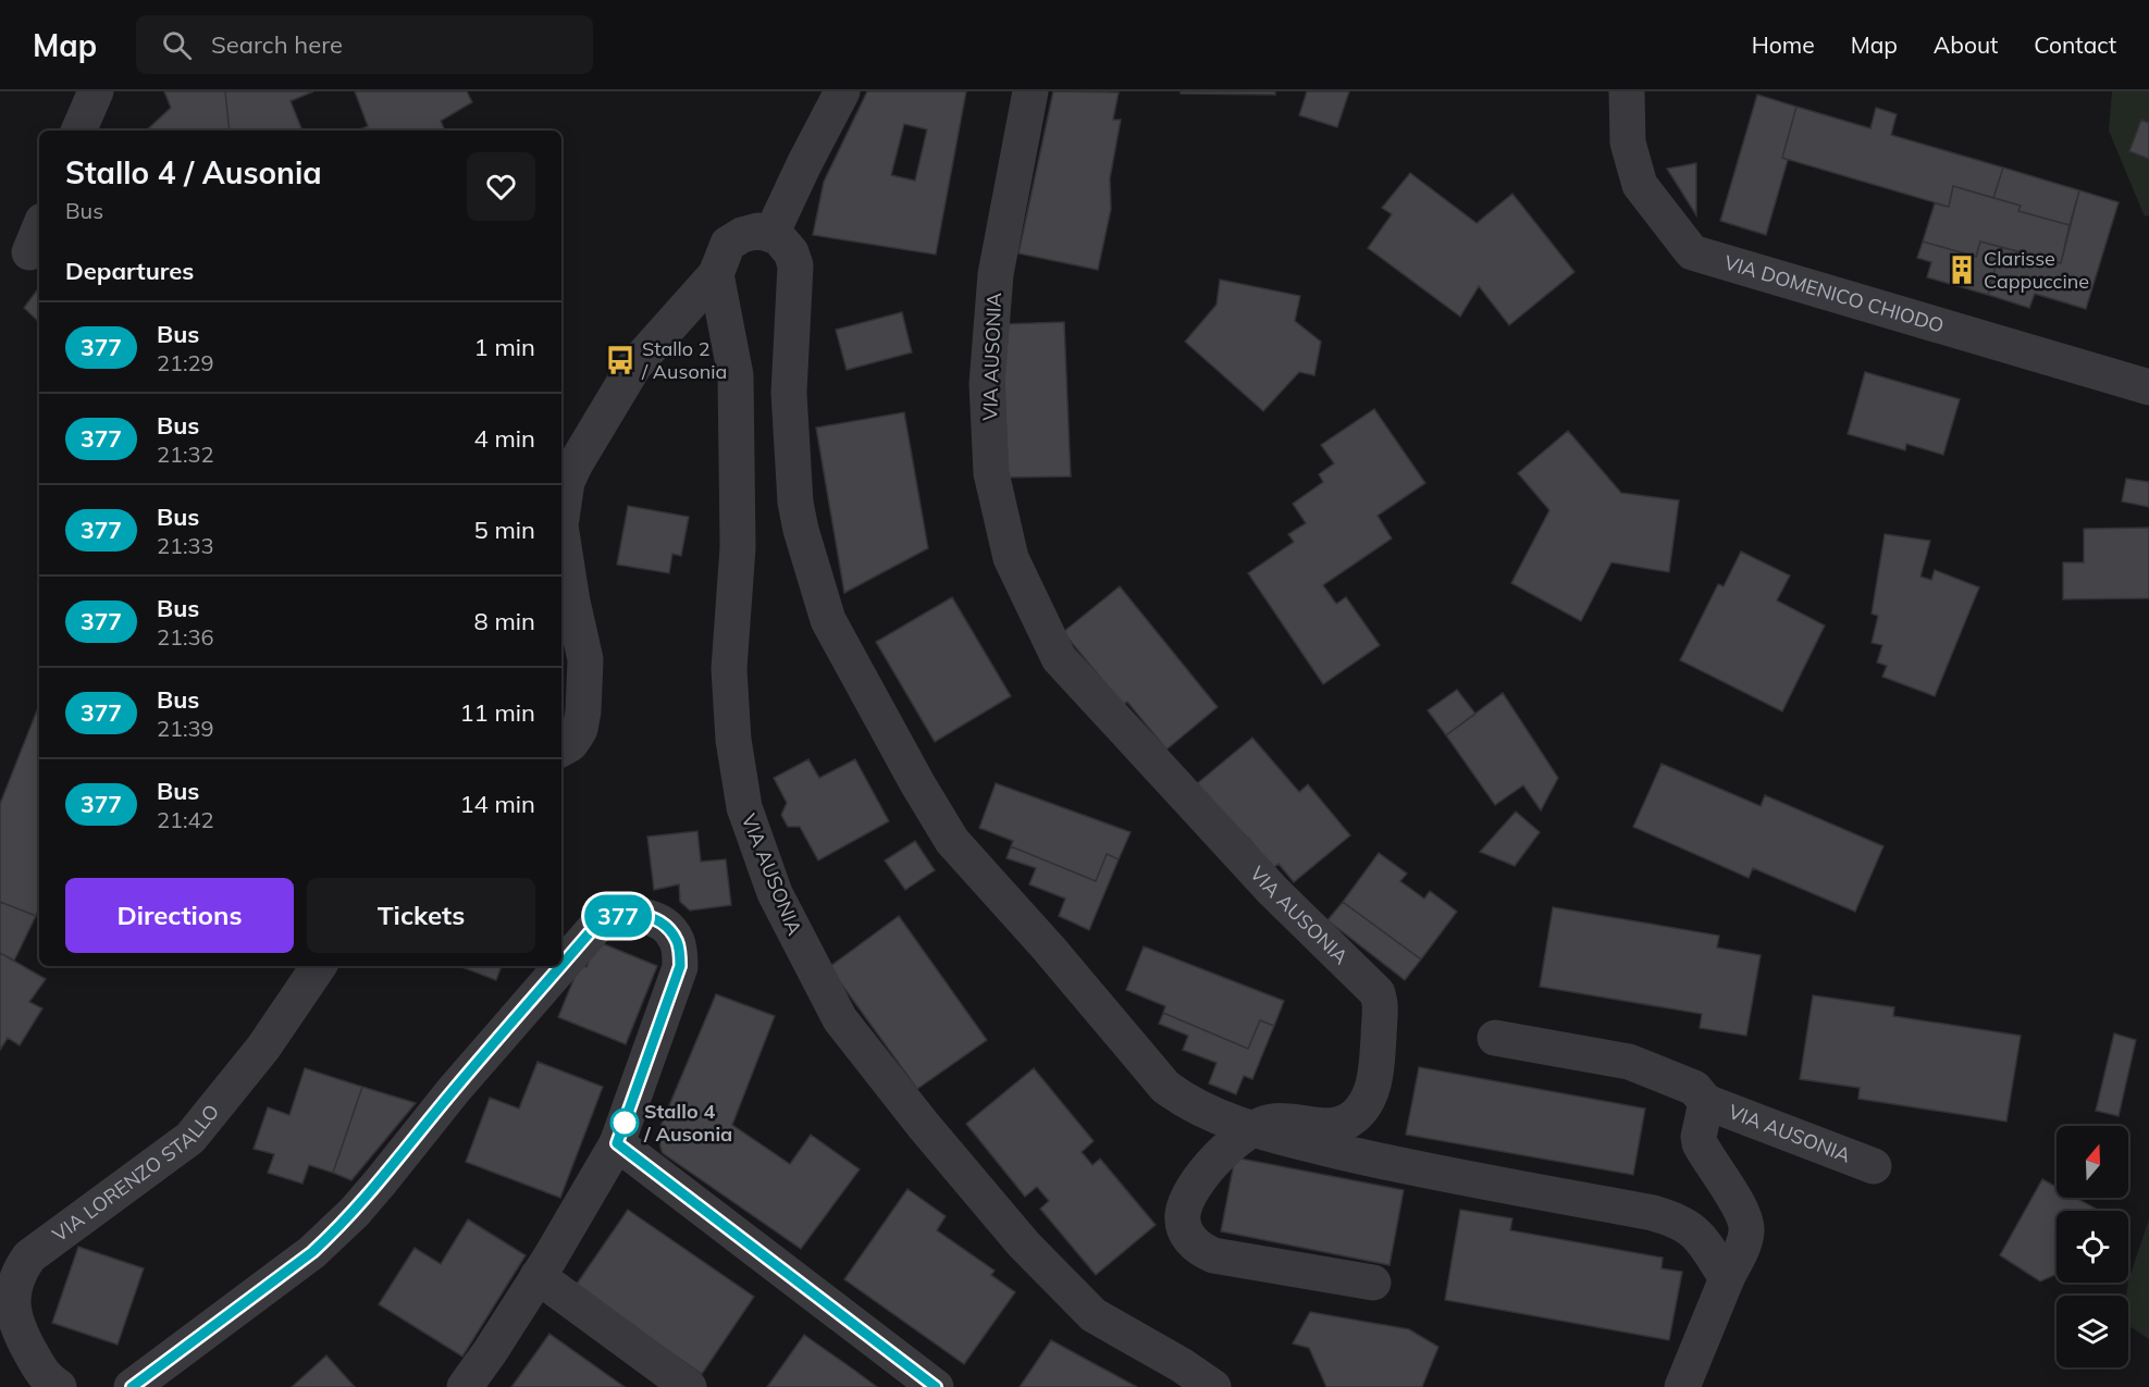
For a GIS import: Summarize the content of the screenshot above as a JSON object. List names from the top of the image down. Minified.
{"streets":{"street":["VIA DOMENICO CHIODO","VIA AUSONIA","VIA LORENZO STALLO"]},"places":{"building":["Clarisse Cappuccine"],"bus stop":["Stallo 2 / Ausonia"],"other":["Stallo 4 / Ausonia"]},"lines":["bus line 377"],"north":"top","page":{"header":"Map","search":"Search here","nav":["Home","Map","About","Contact"],"on_map":"377","heading":[["Stallo 4 / Ausonia","Bus"],"Departures"],"list":[{"mark":"377","name":"Bus","note":"21:29","value":"1 min"},{"mark":"377","name":"Bus","note":"21:32","value":"4 min"},{"mark":"377","name":"Bus","note":"21:33","value":"5 min"},{"mark":"377","name":"Bus","note":"21:36","value":"8 min"},{"mark":"377","name":"Bus","note":"21:39","value":"11 min"},{"mark":"377","name":"Bus","note":"21:42","value":"14 min"}],"buttons":["Directions","Tickets"]}}
